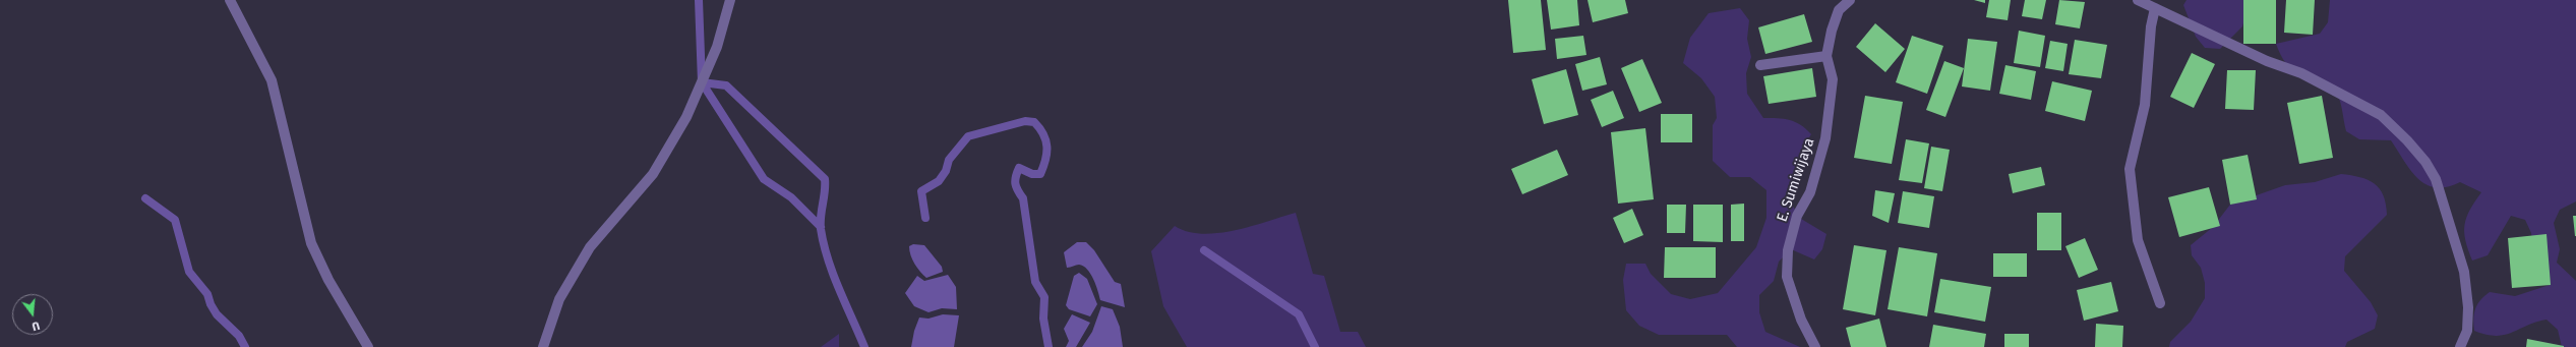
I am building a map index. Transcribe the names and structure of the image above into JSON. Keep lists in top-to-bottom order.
{
  "streets": {
    "street": ["E. Sumiwijaya"]
  },
  "north": "bottom"
}
